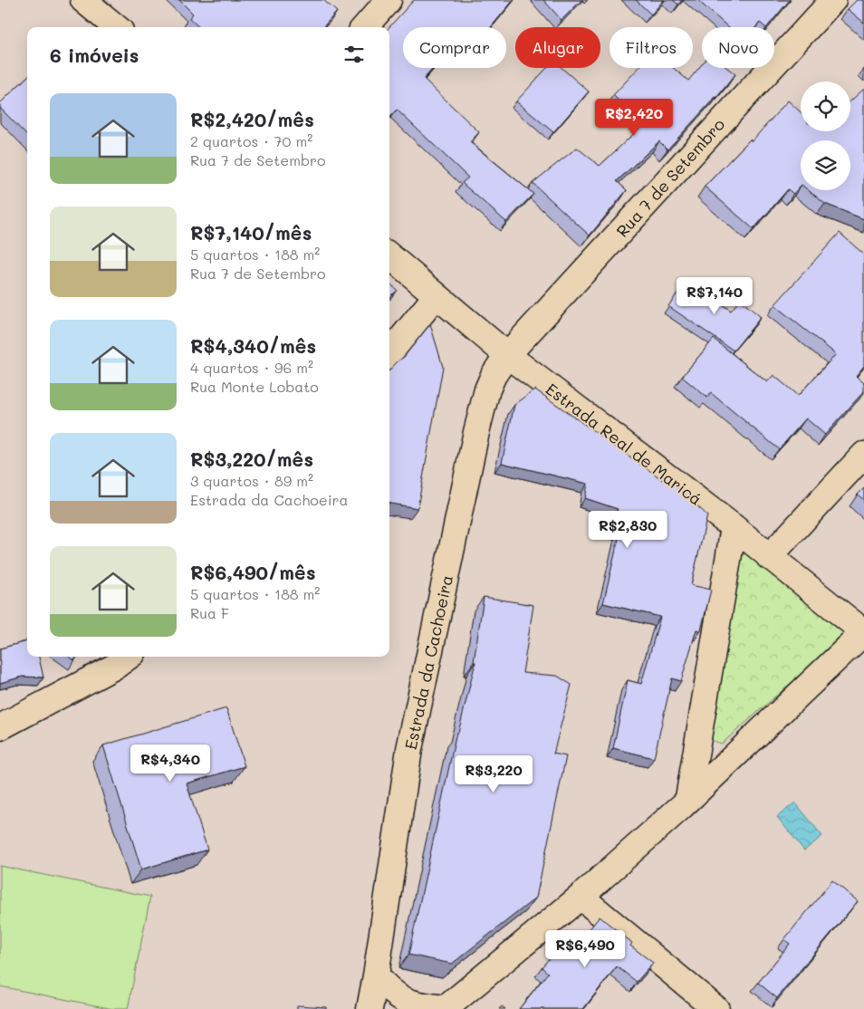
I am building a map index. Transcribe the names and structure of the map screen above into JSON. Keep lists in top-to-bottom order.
{
  "streets": {
    "street": ["Rua 7 de Setembro", "Estrada Real de Maricá", "Estrada da Cachoeira"]
  },
  "crossings": [
    ["Rua 7 de Setembro", "Estrada Real de Maricá"],
    ["Rua 7 de Setembro", "Estrada da Cachoeira"],
    ["Estrada Real de Maricá", "Estrada da Cachoeira"]
  ],
  "page": {
    "chip": [
      "Comprar",
      "Alugar",
      "Filtros",
      "Novo"
    ],
    "heading": "6 imóveis",
    "list": [
      {
        "name": "R$2,420/mês",
        "note": "2 quartos · 70 m² · Rua 7 de Setembro"
      },
      {
        "name": "R$7,140/mês",
        "note": "5 quartos · 188 m² · Rua 7 de Setembro"
      },
      {
        "name": "R$4,340/mês",
        "note": "4 quartos · 96 m² · Rua Monte Lobato"
      },
      {
        "name": "R$3,220/mês",
        "note": "3 quartos · 89 m² · Estrada da Cachoeira"
      },
      {
        "name": "R$6,490/mês",
        "note": "5 quartos · 188 m² · Rua F"
      }
    ],
    "price": [
      "R$2,420",
      "R$7,140",
      "R$2,830",
      "R$4,340",
      "R$3,220",
      "R$6,490"
    ]
  }
}
